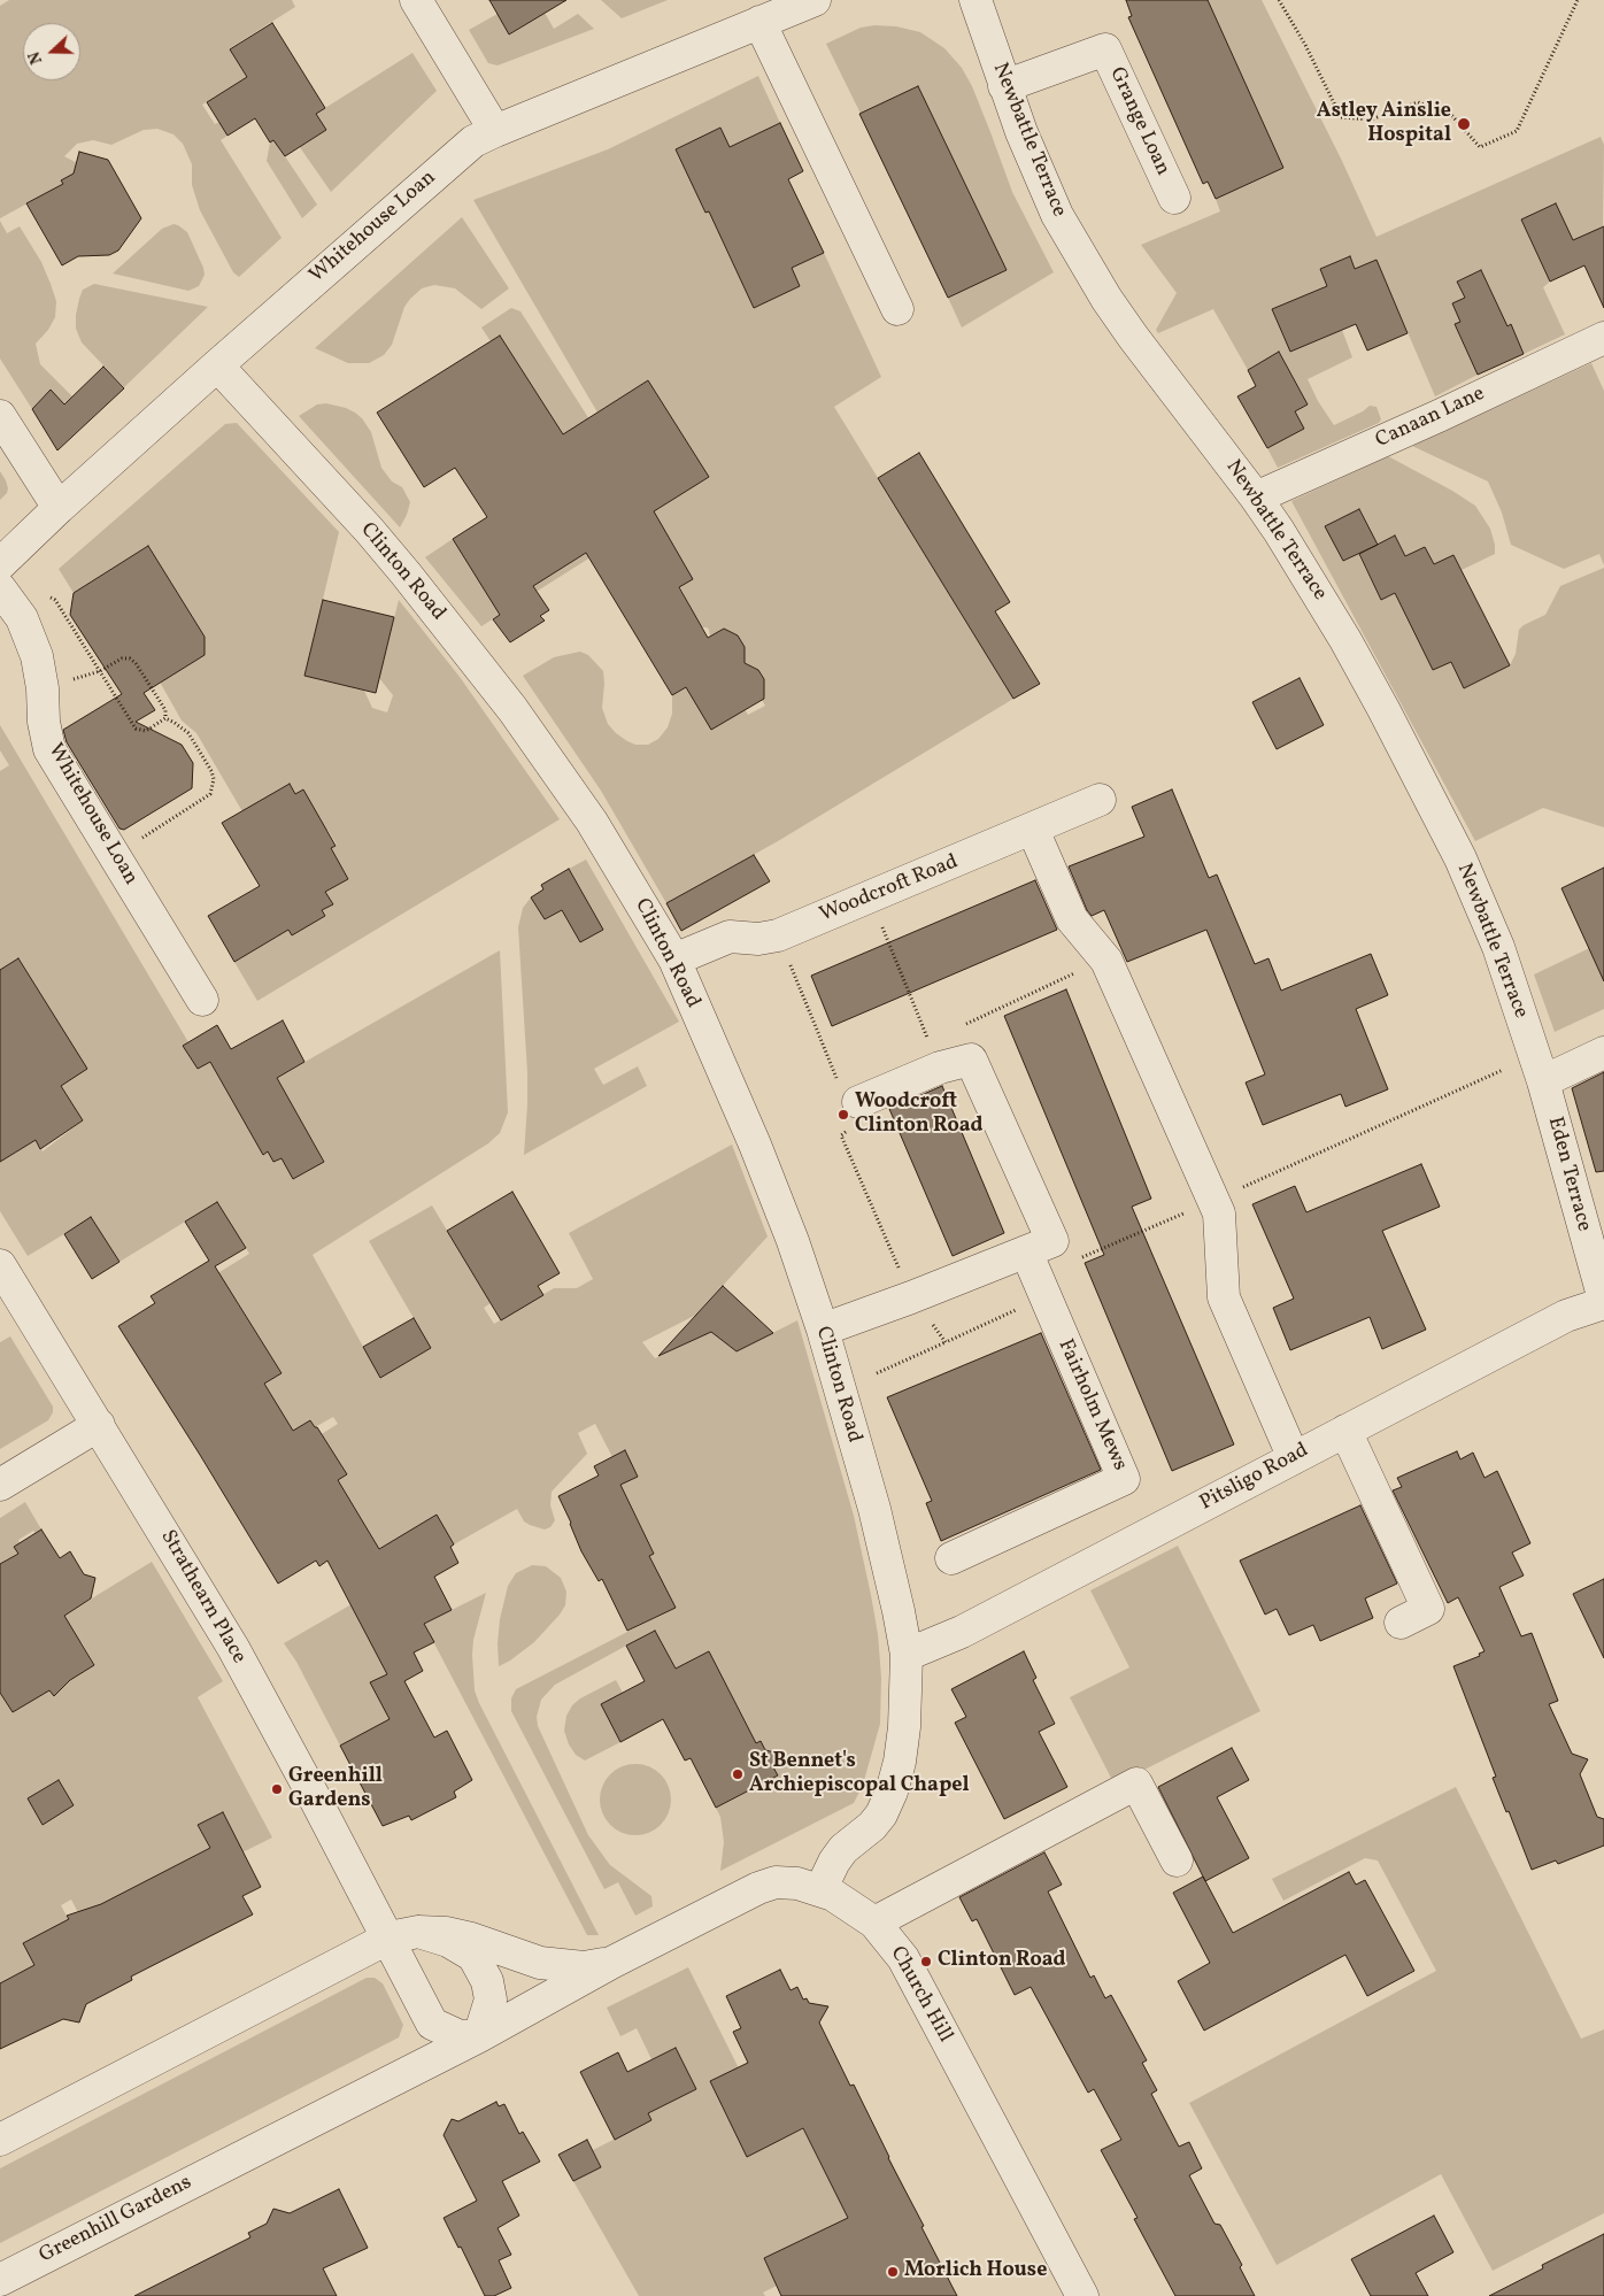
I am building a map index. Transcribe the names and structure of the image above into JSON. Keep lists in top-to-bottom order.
{
  "streets": {
    "street": [
      "Grange Loan",
      "Newbattle Terrace",
      "Whitehouse Loan",
      "Canaan Lane",
      "Clinton Road",
      "Woodcroft Road",
      "Eden Terrace",
      "Fairholm Mews",
      "Pitsligo Road",
      "Strathearn Place",
      "Church Hill",
      "Greenhill Gardens"
    ]
  },
  "crossings": [
    ["Grange Loan", "Newbattle Terrace"],
    ["Newbattle Terrace", "Canaan Lane"],
    ["Newbattle Terrace", "Eden Terrace"],
    ["Whitehouse Loan", "Clinton Road"],
    ["Clinton Road", "Woodcroft Road"],
    ["Clinton Road", "Pitsligo Road"],
    ["Eden Terrace", "Pitsligo Road"],
    ["Strathearn Place", "Greenhill Gardens"],
    ["Church Hill", "Greenhill Gardens"]
  ],
  "places": [
    "Astley Ainslie Hospital",
    "Woodcroft Clinton Road",
    "St Bennet's Archiepiscopal Chapel",
    "Greenhill Gardens",
    "Clinton Road",
    "Morlich House"
  ],
  "north": "left"
}
